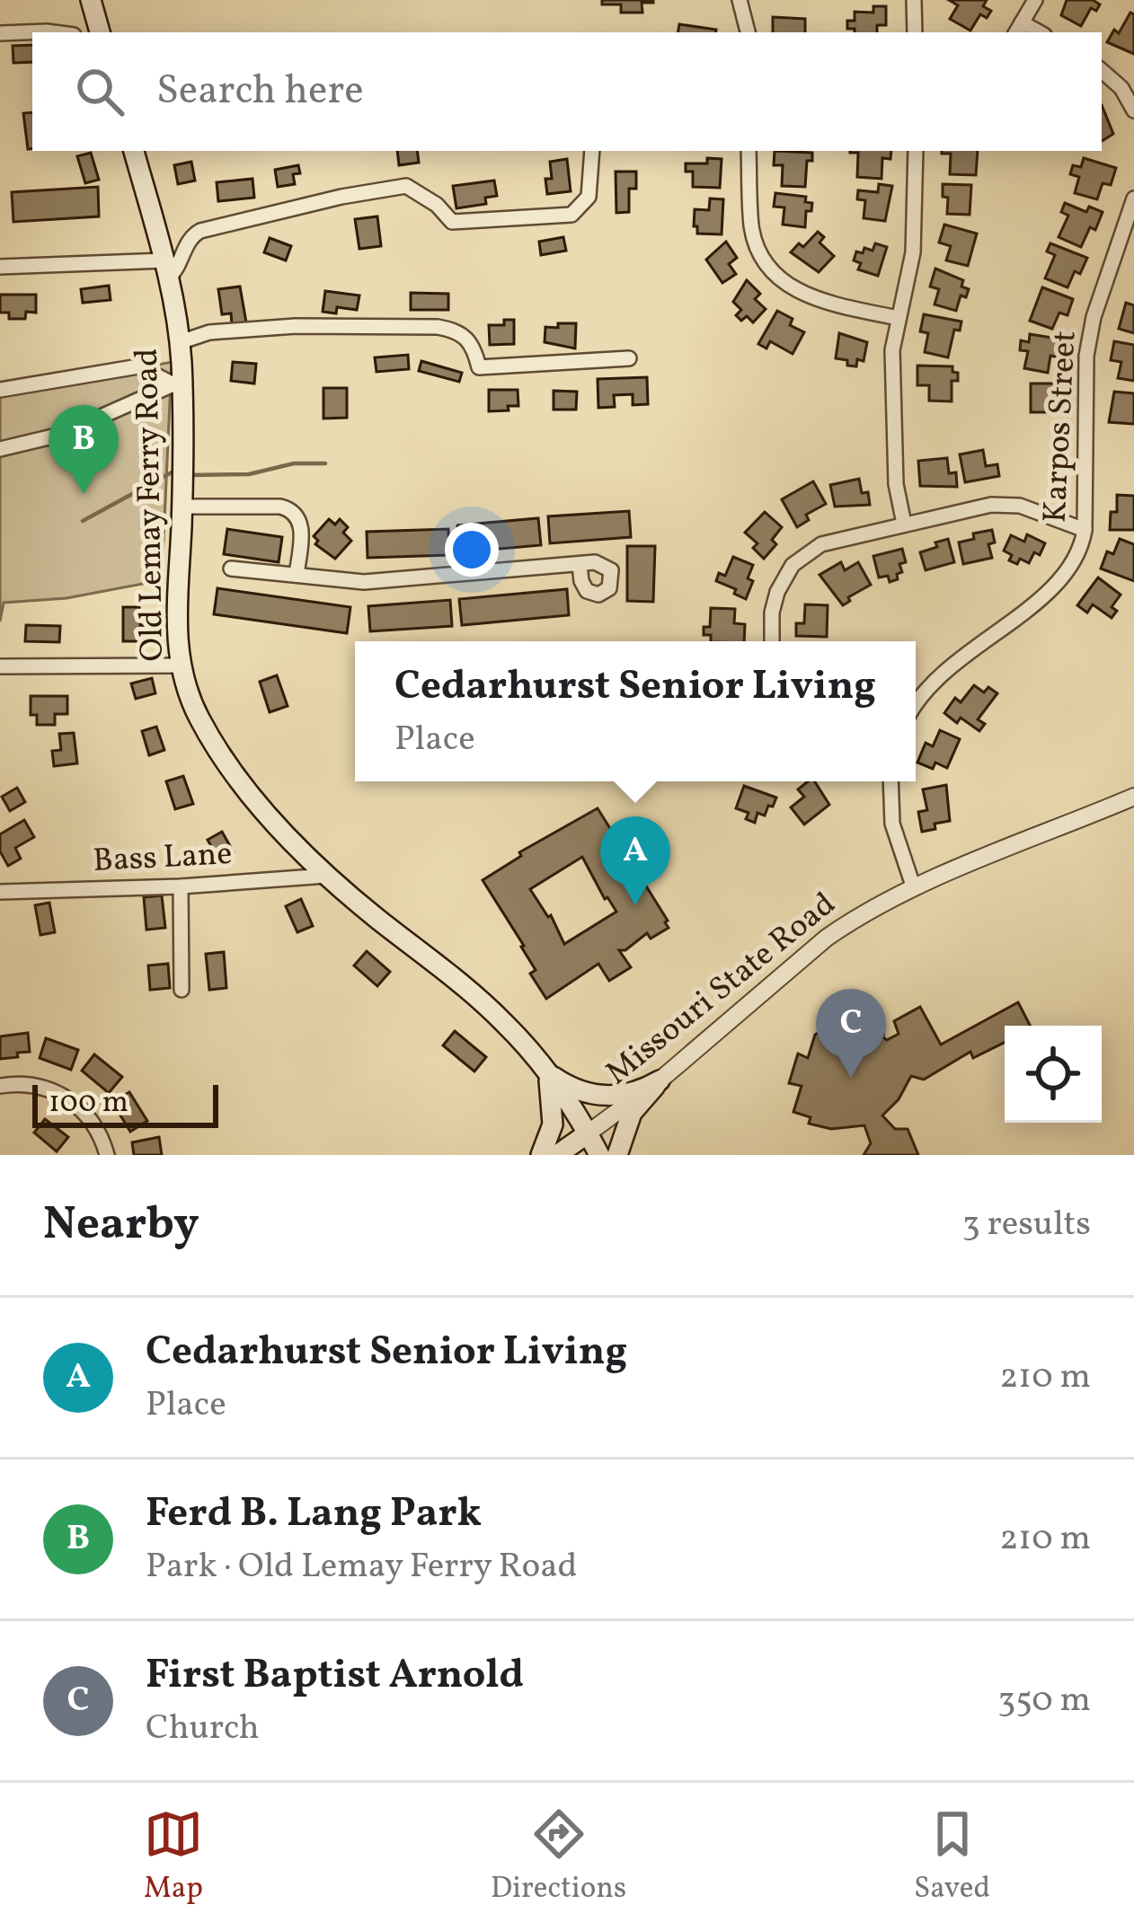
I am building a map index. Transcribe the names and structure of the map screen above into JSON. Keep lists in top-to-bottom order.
{
  "streets": {
    "main road": ["Old Lemay Ferry Road"],
    "street": ["Karpos Street", "Bass Lane", "Missouri State Road"]
  },
  "crossings": [
    ["Old Lemay Ferry Road", "Bass Lane"],
    ["Old Lemay Ferry Road", "Missouri State Road"]
  ],
  "scale_bar": "100 m",
  "page": {
    "search": "Search here",
    "pins": ["B", "A", "C"],
    "popup": ["Cedarhurst Senior Living", "Place"],
    "scale": "100 m",
    "heading": ["Nearby", "3 results"],
    "list": [
      {
        "mark": "A",
        "name": "Cedarhurst Senior Living",
        "note": "Place",
        "value": "210 m"
      },
      {
        "mark": "B",
        "name": "Ferd B. Lang Park",
        "note": "Park · Old Lemay Ferry Road",
        "value": "210 m"
      },
      {
        "mark": "C",
        "name": "First Baptist Arnold",
        "note": "Church",
        "value": "350 m"
      }
    ],
    "nav": ["Map", "Directions", "Saved"]
  }
}
